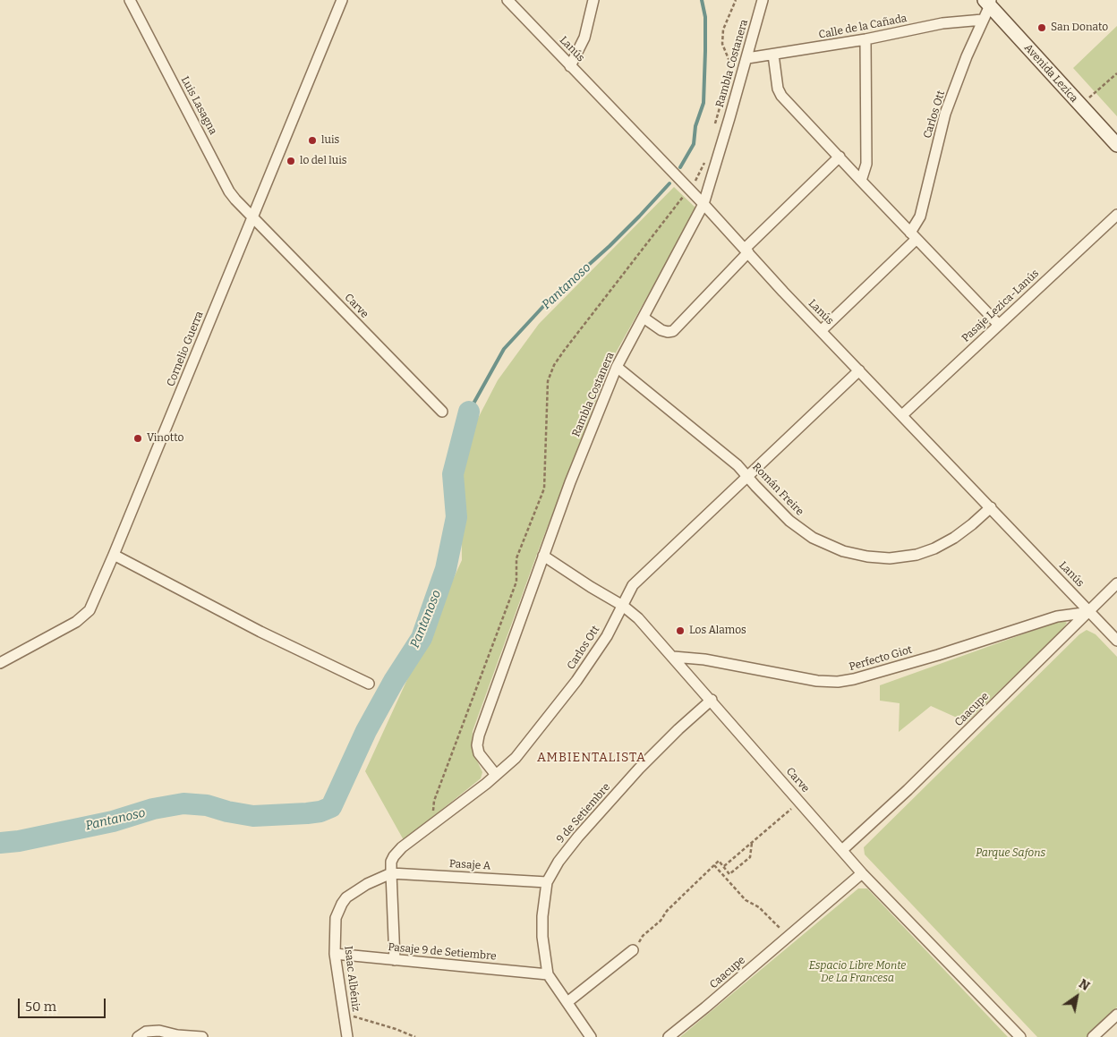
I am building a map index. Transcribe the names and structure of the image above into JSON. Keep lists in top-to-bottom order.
{
  "streets": {
    "street": [
      "Calle de la Cañada",
      "Lanús",
      "Rambla Costanera",
      "Avenida Lezica",
      "Luis Lasagna",
      "Carlos Ott",
      "Carve",
      "Pasaje Lezica-Lanús",
      "Cornelio Guerra",
      "Román Freire",
      "Perfecto Giot",
      "Caacupe",
      "9 de Setiembre",
      "Pasaje A",
      "Pasaje 9 de Setiembre",
      "Isaac Albéniz"
    ]
  },
  "crossings": [
    ["Calle de la Cañada", "Rambla Costanera"],
    ["Calle de la Cañada", "Carlos Ott"],
    ["Lanús", "Rambla Costanera"],
    ["Lanús", "Carlos Ott"],
    ["Lanús", "Pasaje Lezica-Lanús"],
    ["Lanús", "Román Freire"],
    ["Lanús", "Perfecto Giot"],
    ["Lanús", "Caacupe"],
    ["Rambla Costanera", "Carlos Ott"],
    ["Rambla Costanera", "Carve"],
    ["Rambla Costanera", "Román Freire"],
    ["Avenida Lezica", "Carlos Ott"],
    ["Luis Lasagna", "Carve"],
    ["Luis Lasagna", "Cornelio Guerra"],
    ["Carlos Ott", "Carve"],
    ["Carlos Ott", "Román Freire"],
    ["Carlos Ott", "Pasaje A"],
    ["Carlos Ott", "Pasaje 9 de Setiembre"],
    ["Carlos Ott", "Isaac Albéniz"],
    ["Carve", "Cornelio Guerra"],
    ["Carve", "Perfecto Giot"],
    ["Carve", "Caacupe"],
    ["Carve", "9 de Setiembre"],
    ["Perfecto Giot", "Caacupe"],
    ["9 de Setiembre", "Pasaje A"],
    ["9 de Setiembre", "Pasaje 9 de Setiembre"],
    ["Pasaje A", "Isaac Albéniz"],
    ["Pasaje 9 de Setiembre", "Isaac Albéniz"]
  ],
  "districts": ["AMBIENTALISTA"],
  "water": ["Pantanoso"],
  "parks": ["Parque Safons", "Espacio Libre Monte De La Francesa"],
  "places": [
    "San Donato",
    "luis",
    "lo del luis",
    "Vinotto",
    "Los Alamos"
  ],
  "scale_bar": "50 m",
  "north": "top right"
}
